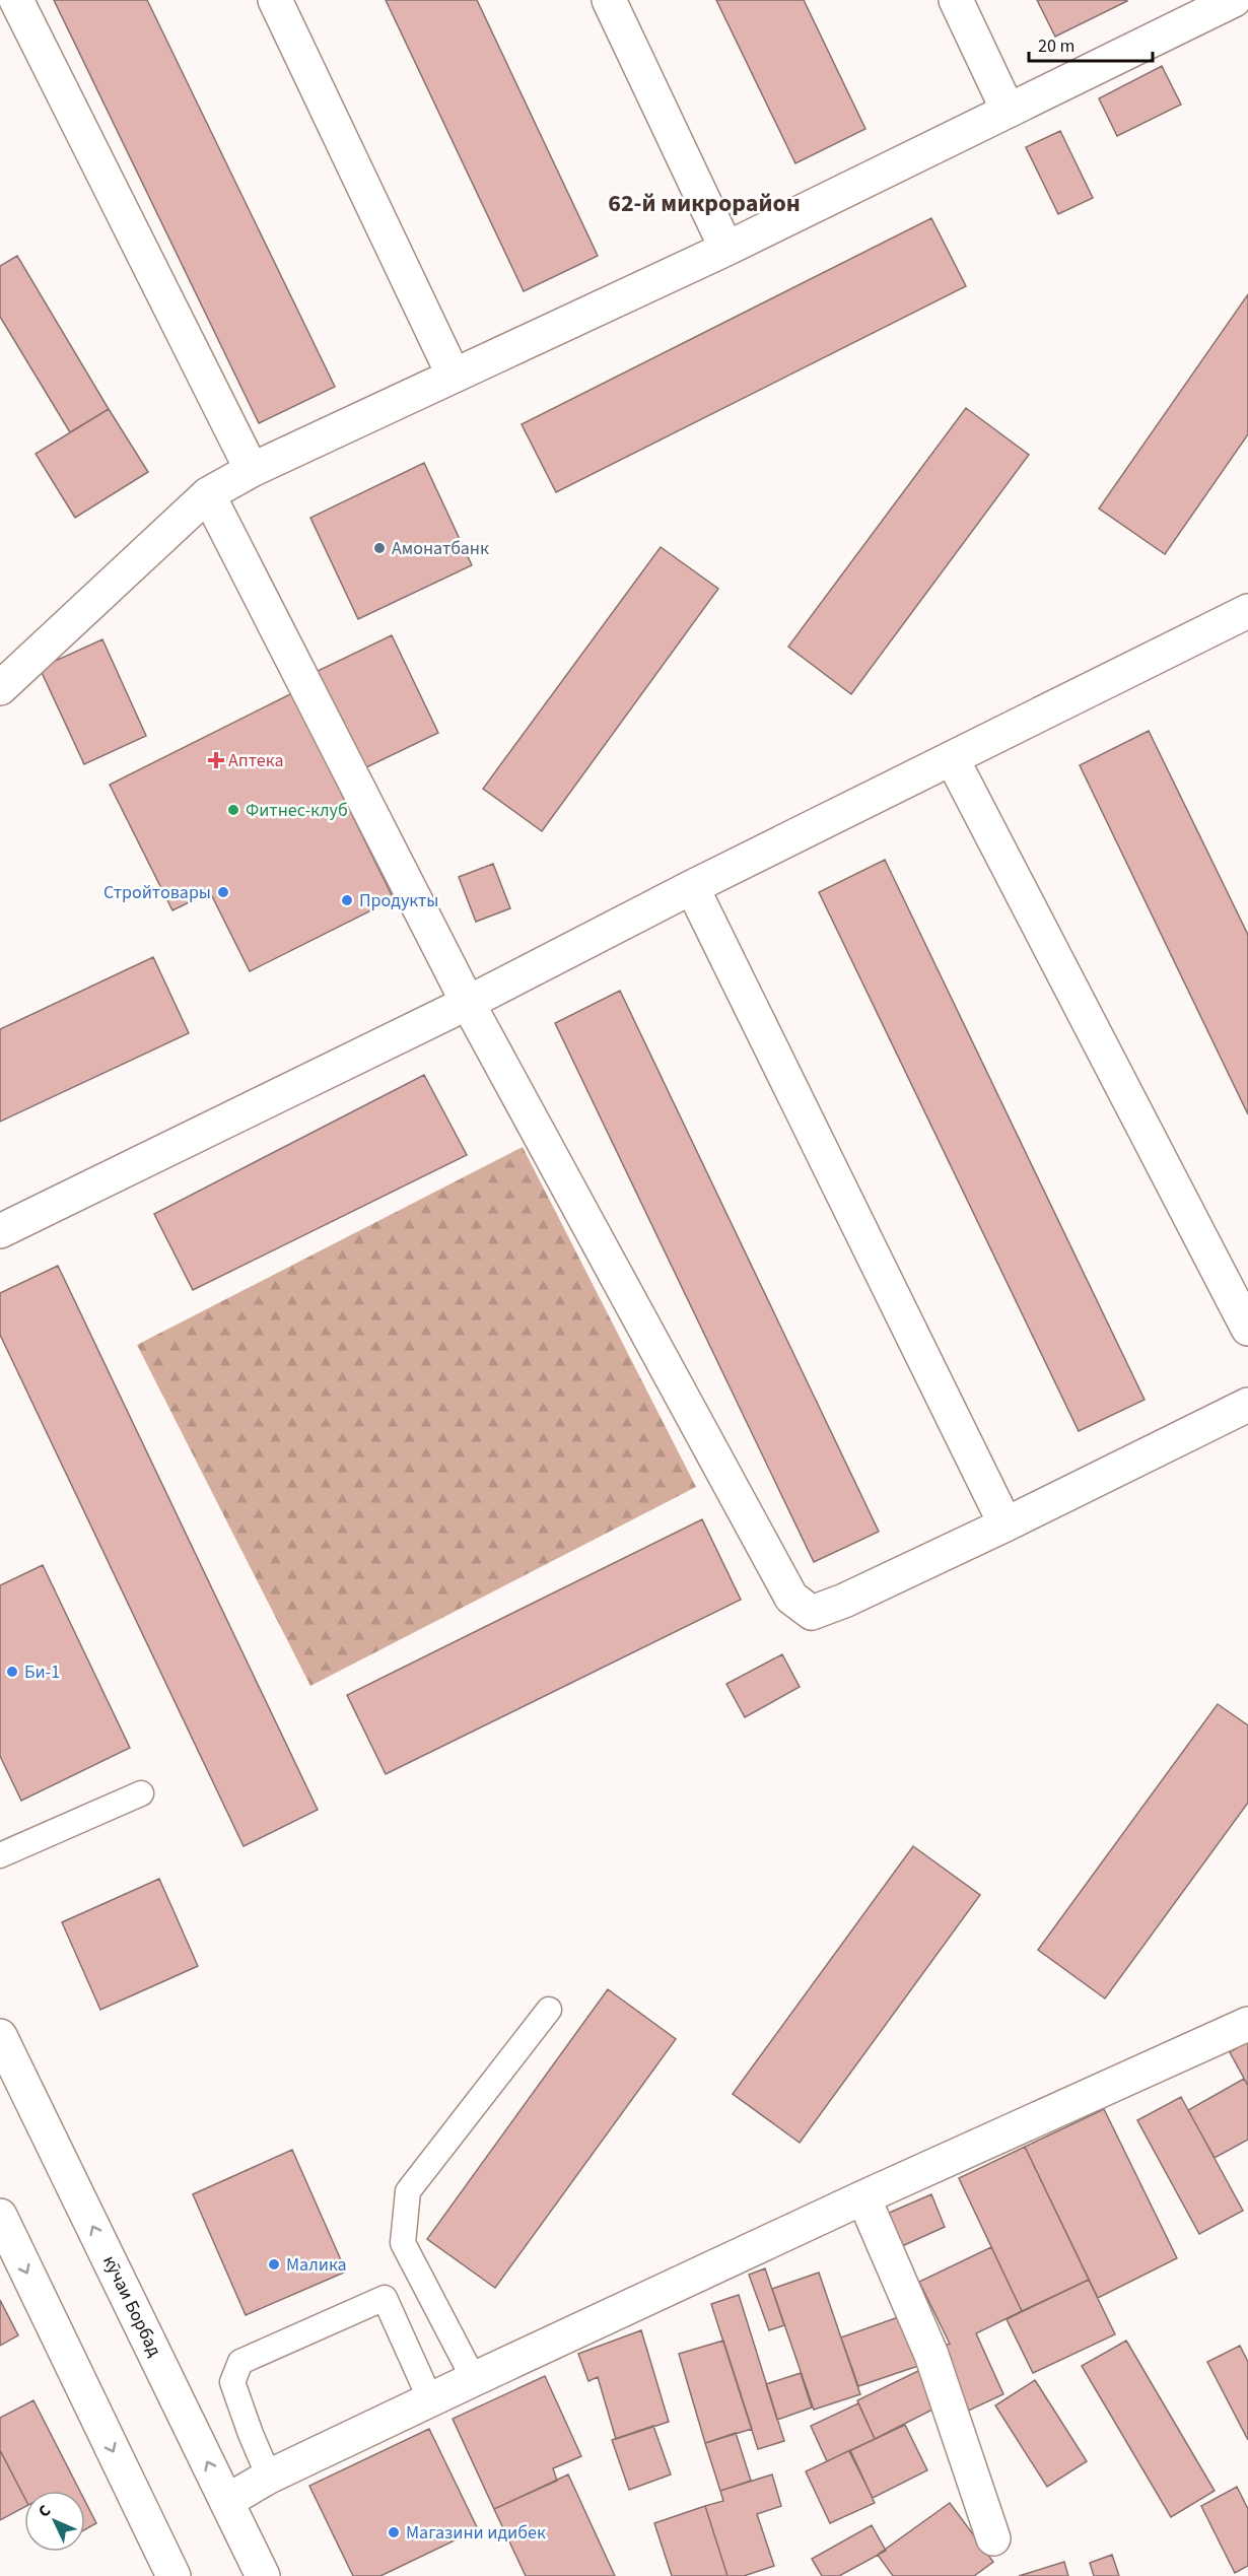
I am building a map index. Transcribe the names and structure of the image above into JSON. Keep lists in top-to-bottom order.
{
  "streets": {
    "street": ["кӯчаи Борбад"]
  },
  "districts": ["62-й микрорайон"],
  "places": {
    "other": [
      "Амонатбанк",
      "Фитнес-клуб",
      "Стройтовары",
      "Продукты",
      "Би-1",
      "Малика",
      "Магазини идибек"
    ],
    "health": ["Аптека"]
  },
  "scale_bar": "20 m",
  "north": "top left"
}
